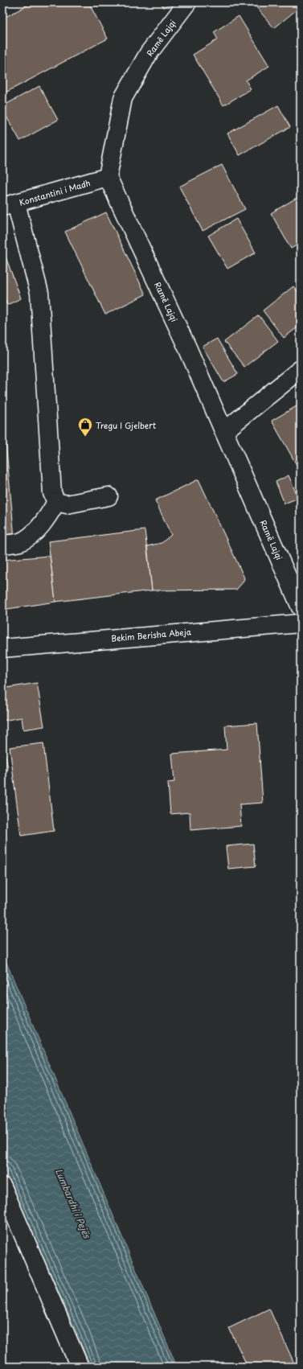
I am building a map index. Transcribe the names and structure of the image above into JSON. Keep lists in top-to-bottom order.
{
  "streets": {
    "street": ["Ramē Lajqi", "Konstantini i Madh", "Bekim Berisha Abeja"]
  },
  "crossings": [
    ["Ramē Lajqi", "Konstantini i Madh"]
  ],
  "water": ["Lumbardhi i Pejës"],
  "places": {
    "shop": ["Tregu I Gjelbert"]
  }
}
